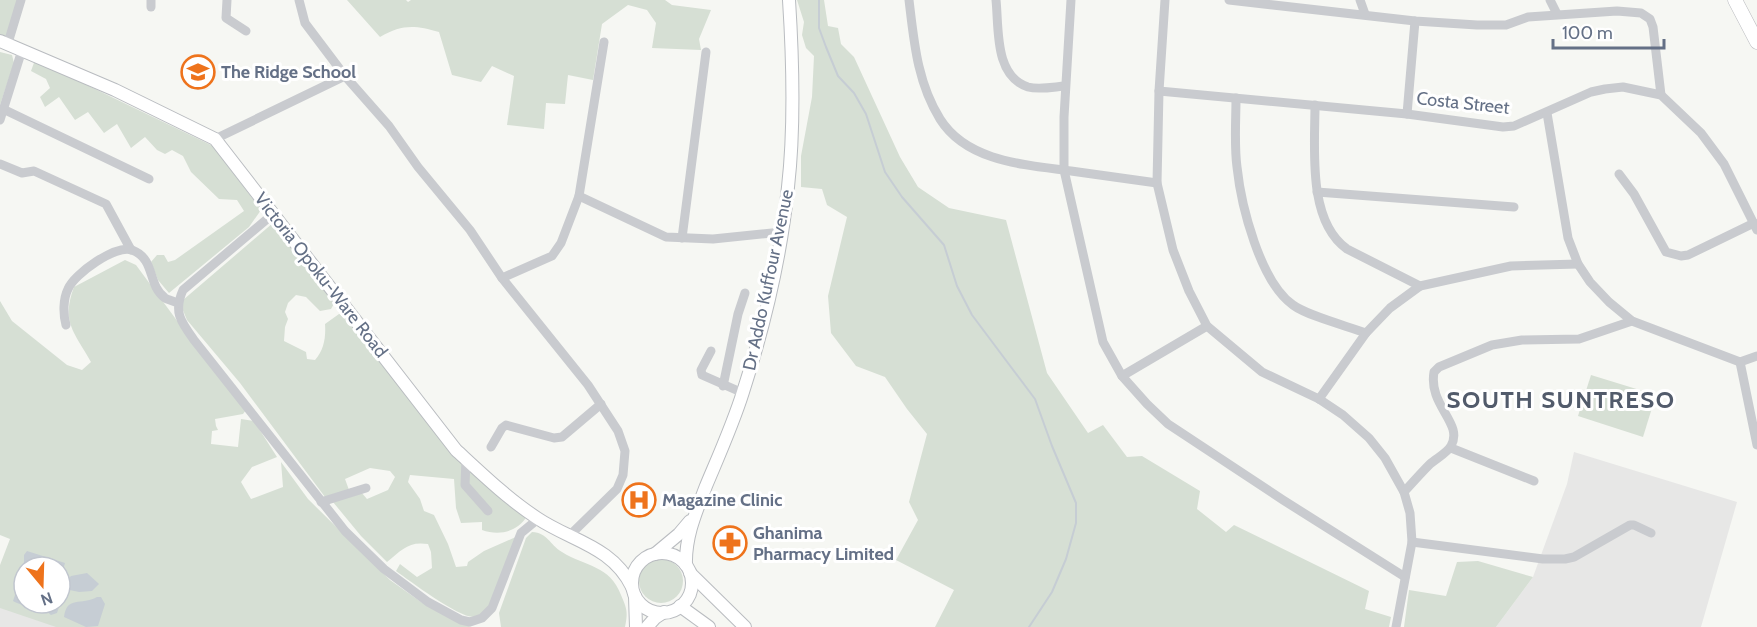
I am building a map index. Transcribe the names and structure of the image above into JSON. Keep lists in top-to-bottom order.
{
  "streets": {
    "main road": ["Victoria Opoku-Ware Road", "Dr Addo Kuffour Avenue"],
    "street": ["Costa Street"]
  },
  "districts": ["SOUTH SUNTRESO"],
  "places": {
    "school or university": ["The Ridge School"],
    "hospital": ["Magazine Clinic"],
    "pharmacy": ["Ghanima Pharmacy Limited"]
  },
  "scale_bar": "100 m",
  "north": "bottom"
}
